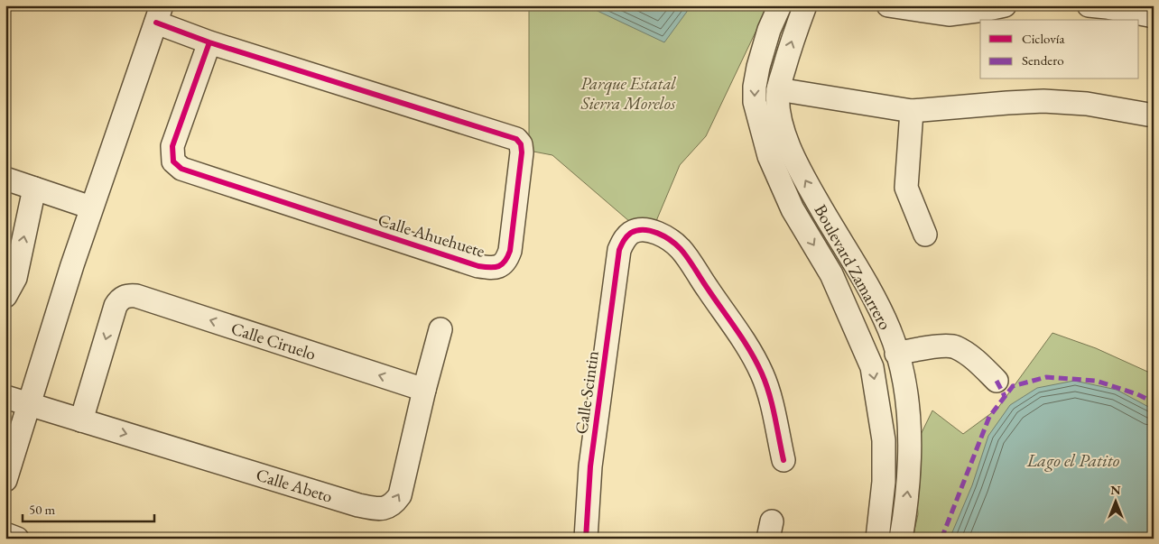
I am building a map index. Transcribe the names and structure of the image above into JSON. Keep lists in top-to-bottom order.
{
  "streets": {
    "street": [
      "Calle Ahuehuete",
      "Boulevard Zamarrero",
      "Calle Ciruelo",
      "Calle Scintin",
      "Calle Abeto"
    ]
  },
  "crossings": [
    ["Calle Ciruelo", "Calle Abeto"]
  ],
  "water": ["Lago el Patito"],
  "parks": ["Parque Estatal Sierra Morelos"],
  "legend": ["Ciclovía", "Sendero"],
  "scale_bar": "50 m",
  "north": "top"
}
